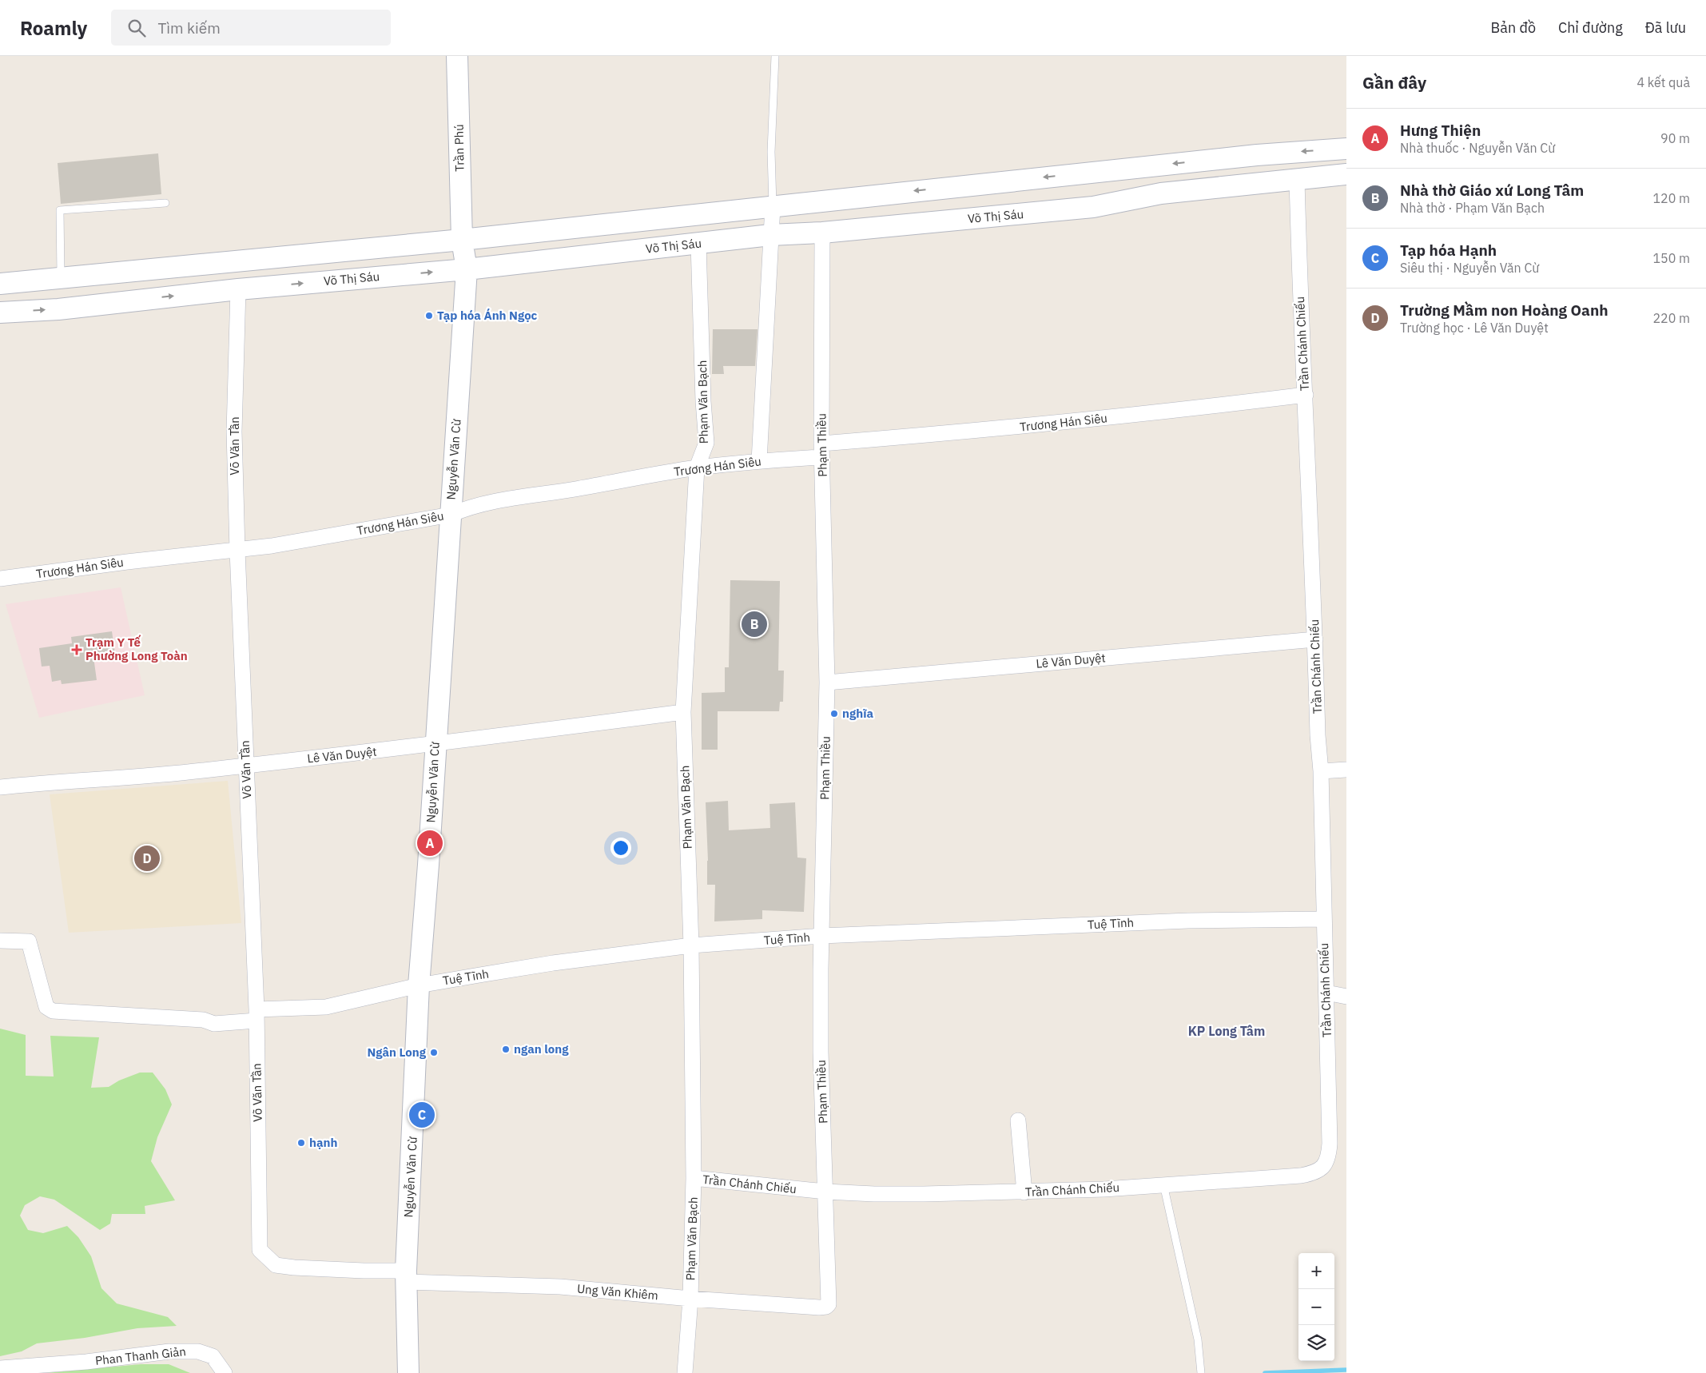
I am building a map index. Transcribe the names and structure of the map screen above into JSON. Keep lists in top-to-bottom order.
{
  "streets": {
    "main road": ["Trần Phú", "Võ Thị Sáu", "Nguyễn Văn Cừ"],
    "street": [
      "Trần Chánh Chiếu",
      "Phạm Văn Bạch",
      "Trương Hán Siêu",
      "Phạm Thiều",
      "Võ Văn Tần",
      "Lê Văn Duyệt",
      "Tuệ Tĩnh",
      "Ung Văn Khiêm",
      "Phan Thanh Giản"
    ]
  },
  "crossings": [
    ["Trần Phú", "Nguyễn Văn Cừ"],
    ["Võ Thị Sáu", "Trần Chánh Chiếu"],
    ["Võ Thị Sáu", "Phạm Văn Bạch"],
    ["Võ Thị Sáu", "Phạm Thiều"],
    ["Võ Thị Sáu", "Võ Văn Tần"],
    ["Võ Thị Sáu", "Nguyễn Văn Cừ"],
    ["Trần Chánh Chiếu", "Phạm Văn Bạch"],
    ["Trần Chánh Chiếu", "Trương Hán Siêu"],
    ["Trần Chánh Chiếu", "Phạm Thiều"],
    ["Trần Chánh Chiếu", "Lê Văn Duyệt"],
    ["Trần Chánh Chiếu", "Tuệ Tĩnh"],
    ["Phạm Văn Bạch", "Trương Hán Siêu"],
    ["Phạm Văn Bạch", "Lê Văn Duyệt"],
    ["Phạm Văn Bạch", "Tuệ Tĩnh"],
    ["Phạm Văn Bạch", "Ung Văn Khiêm"],
    ["Trương Hán Siêu", "Phạm Thiều"],
    ["Trương Hán Siêu", "Võ Văn Tần"],
    ["Trương Hán Siêu", "Nguyễn Văn Cừ"],
    ["Phạm Thiều", "Lê Văn Duyệt"],
    ["Phạm Thiều", "Tuệ Tĩnh"],
    ["Phạm Thiều", "Ung Văn Khiêm"],
    ["Võ Văn Tần", "Lê Văn Duyệt"],
    ["Võ Văn Tần", "Tuệ Tĩnh"],
    ["Võ Văn Tần", "Ung Văn Khiêm"],
    ["Nguyễn Văn Cừ", "Lê Văn Duyệt"],
    ["Nguyễn Văn Cừ", "Tuệ Tĩnh"],
    ["Nguyễn Văn Cừ", "Ung Văn Khiêm"]
  ],
  "districts": ["KP Long Tâm"],
  "places": {
    "other": [
      "Tạp hóa Ánh Ngọc",
      "nghĩa",
      "ngan long",
      "Ngân Long",
      "hạnh"
    ],
    "health": ["Trạm Y Tế Phường Long Toàn"]
  },
  "page": {
    "header": "Roamly",
    "search": "Tìm kiếm",
    "nav": ["Bản đồ", "Chỉ đường", "Đã lưu"],
    "heading": ["Gần đây", "4 kết quả"],
    "list": [
      {
        "mark": "A",
        "name": "Hưng Thiện",
        "note": "Nhà thuốc · Nguyễn Văn Cừ",
        "value": "90 m"
      },
      {
        "mark": "B",
        "name": "Nhà thờ Giáo xứ Long Tâm",
        "note": "Nhà thờ · Phạm Văn Bạch",
        "value": "120 m"
      },
      {
        "mark": "C",
        "name": "Tạp hóa Hạnh",
        "note": "Siêu thị · Nguyễn Văn Cừ",
        "value": "150 m"
      },
      {
        "mark": "D",
        "name": "Trường Mầm non Hoàng Oanh",
        "note": "Trường học · Lê Văn Duyệt",
        "value": "220 m"
      }
    ],
    "pins": [
      "B",
      "A",
      "D",
      "C"
    ],
    "map_buttons": ["+", "−"]
  }
}
